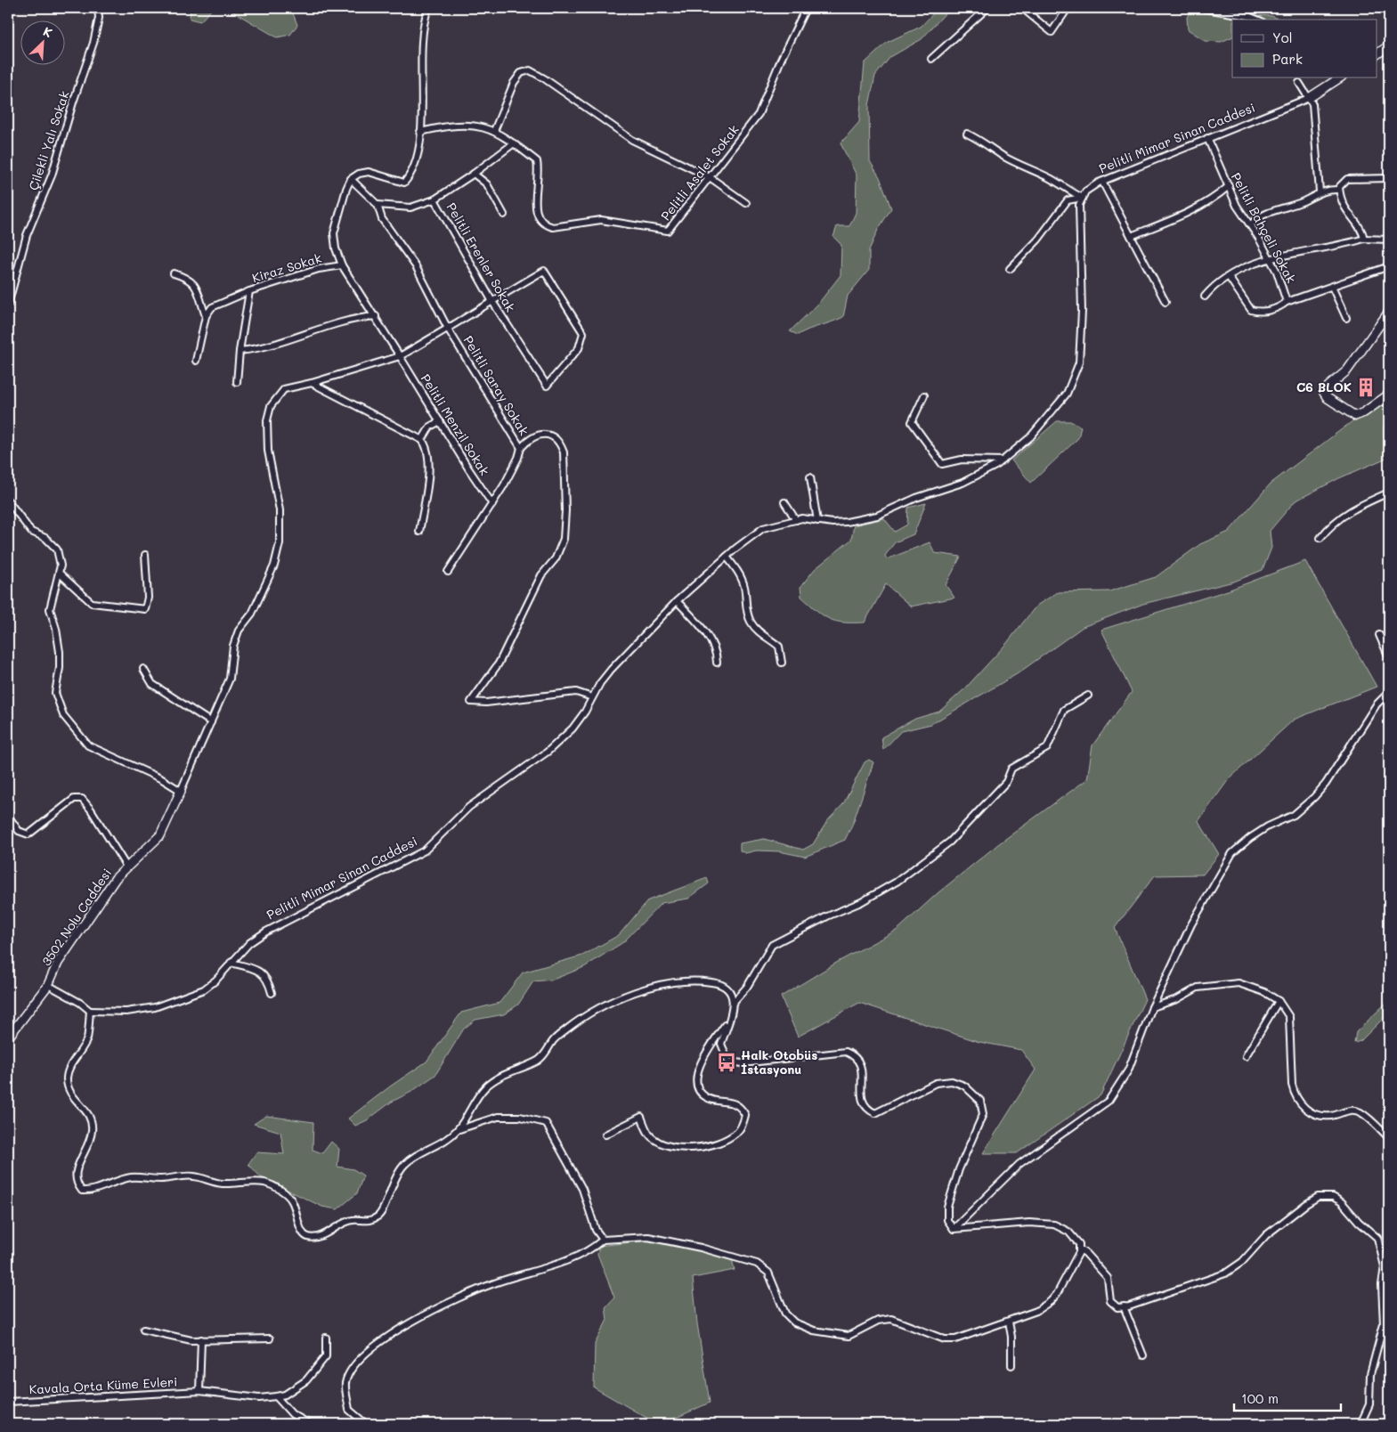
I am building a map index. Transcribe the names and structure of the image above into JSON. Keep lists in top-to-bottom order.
{
  "streets": {
    "street": [
      "Pelitli Mimar Sinan Caddesi",
      "Çilekli Yalı Sokak",
      "Pelitli Asalet Sokak",
      "Pelitli Bahçeli Sokak",
      "Pelitli Erenler Sokak",
      "Kiraz Sokak",
      "Pelitli Saray Sokak",
      "Pelitli Menzil Sokak",
      "3502 Nolu Caddesi",
      "Kavala Orta Küme Evleri"
    ]
  },
  "crossings": [
    ["Pelitli Mimar Sinan Caddesi", "Pelitli Bahçeli Sokak"],
    ["Pelitli Mimar Sinan Caddesi", "Pelitli Saray Sokak"],
    ["Pelitli Asalet Sokak", "Pelitli Erenler Sokak"],
    ["Kiraz Sokak", "Pelitli Menzil Sokak"],
    ["Pelitli Saray Sokak", "Pelitli Menzil Sokak"]
  ],
  "places": {
    "building": ["C6 BLOK"],
    "bus stop": ["Halk Otobüs İstasyonu"]
  },
  "legend": ["Yol", "Park"],
  "scale_bar": "100 m",
  "north": "top right"
}
